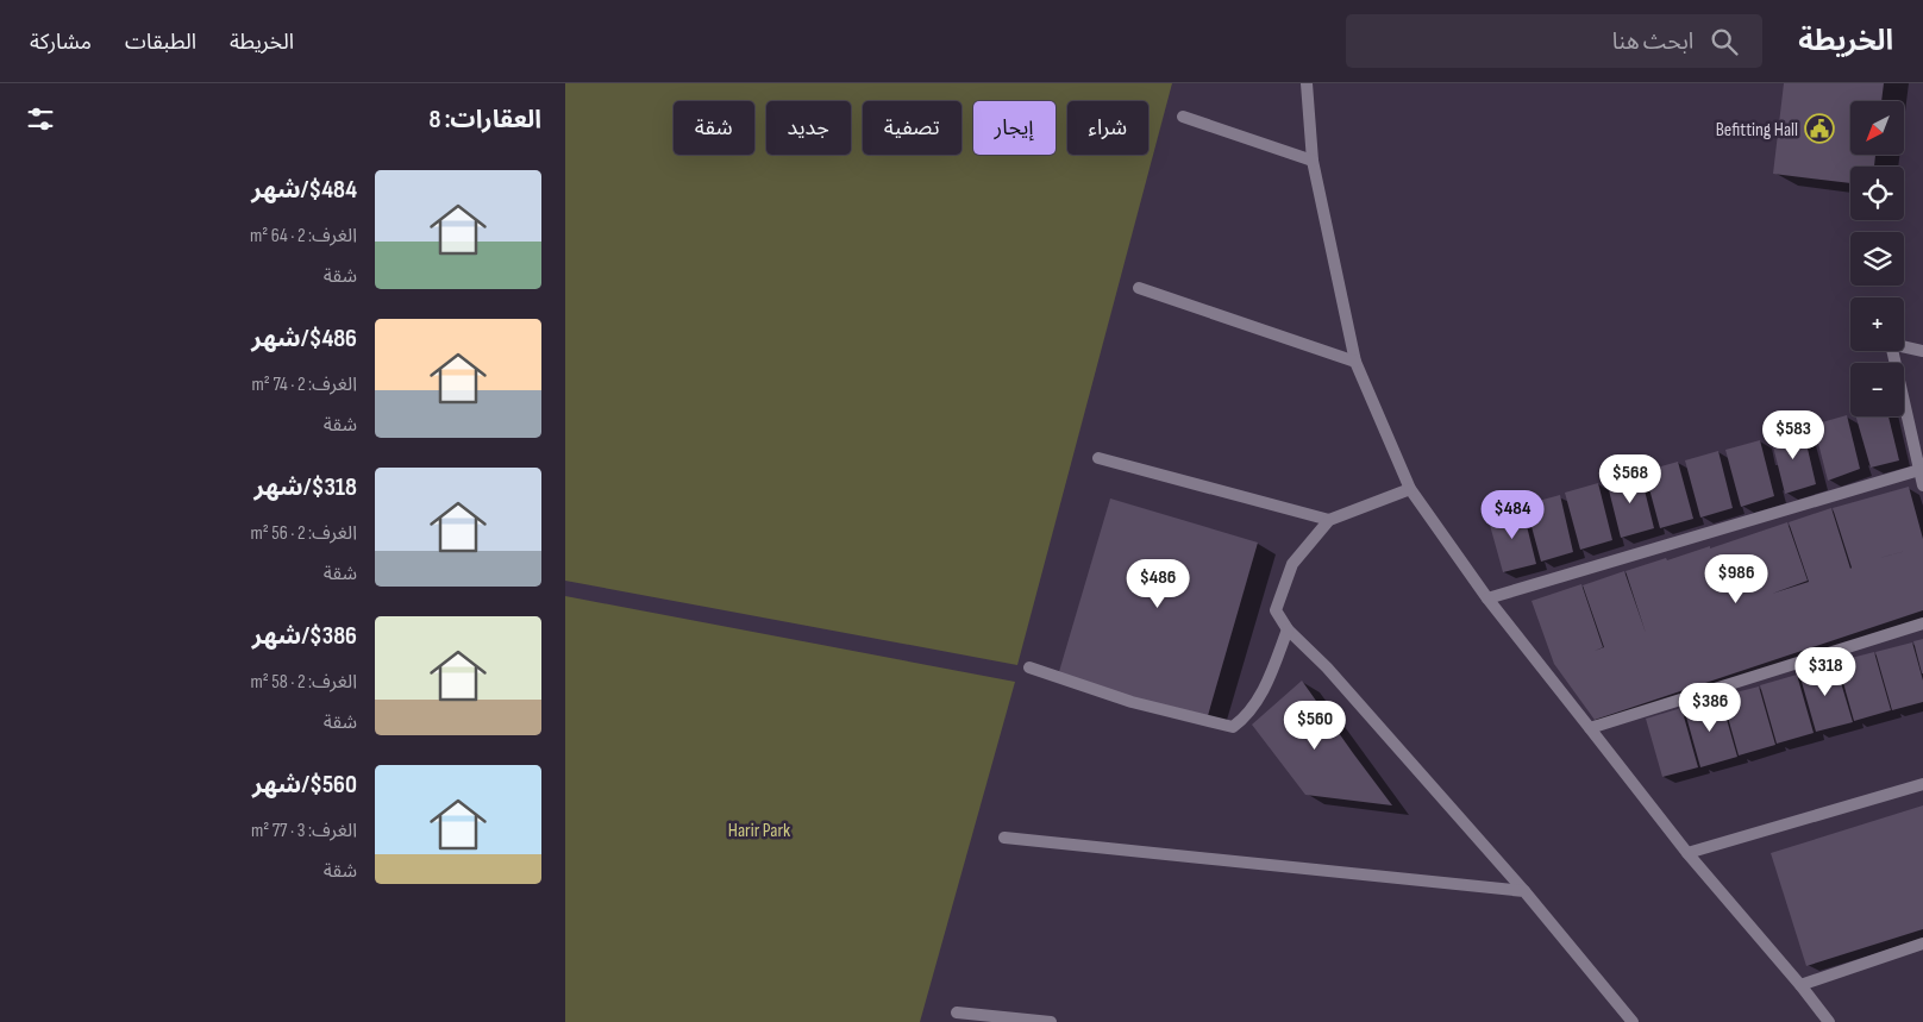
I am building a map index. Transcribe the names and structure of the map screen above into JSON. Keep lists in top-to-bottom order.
{
  "parks": ["Harir Park"],
  "places": {
    "public building": ["Befitting Hall"]
  },
  "north": "bottom left",
  "page": {
    "header": "الخريطة",
    "search": "ابحث هنا",
    "nav": ["الخريطة", "الطبقات", "مشاركة"],
    "heading": "العقارات: 8",
    "map_buttons": ["+", "−"],
    "chip": [
      "شراء",
      "إيجار",
      "تصفية",
      "جديد",
      "شقة"
    ],
    "list": [
      {
        "name": "$484/شهر",
        "note": "الغرف: 2 · 64 m² · شقة"
      },
      {
        "name": "$486/شهر",
        "note": "الغرف: 2 · 74 m² · شقة"
      },
      {
        "name": "$318/شهر",
        "note": "الغرف: 2 · 56 m² · شقة"
      },
      {
        "name": "$386/شهر",
        "note": "الغرف: 2 · 58 m² · شقة"
      },
      {
        "name": "$560/شهر",
        "note": "الغرف: 3 · 77 m² · شقة"
      }
    ],
    "price": [
      "$583",
      "$568",
      "$484",
      "$986",
      "$486",
      "$318",
      "$386",
      "$560"
    ]
  }
}
